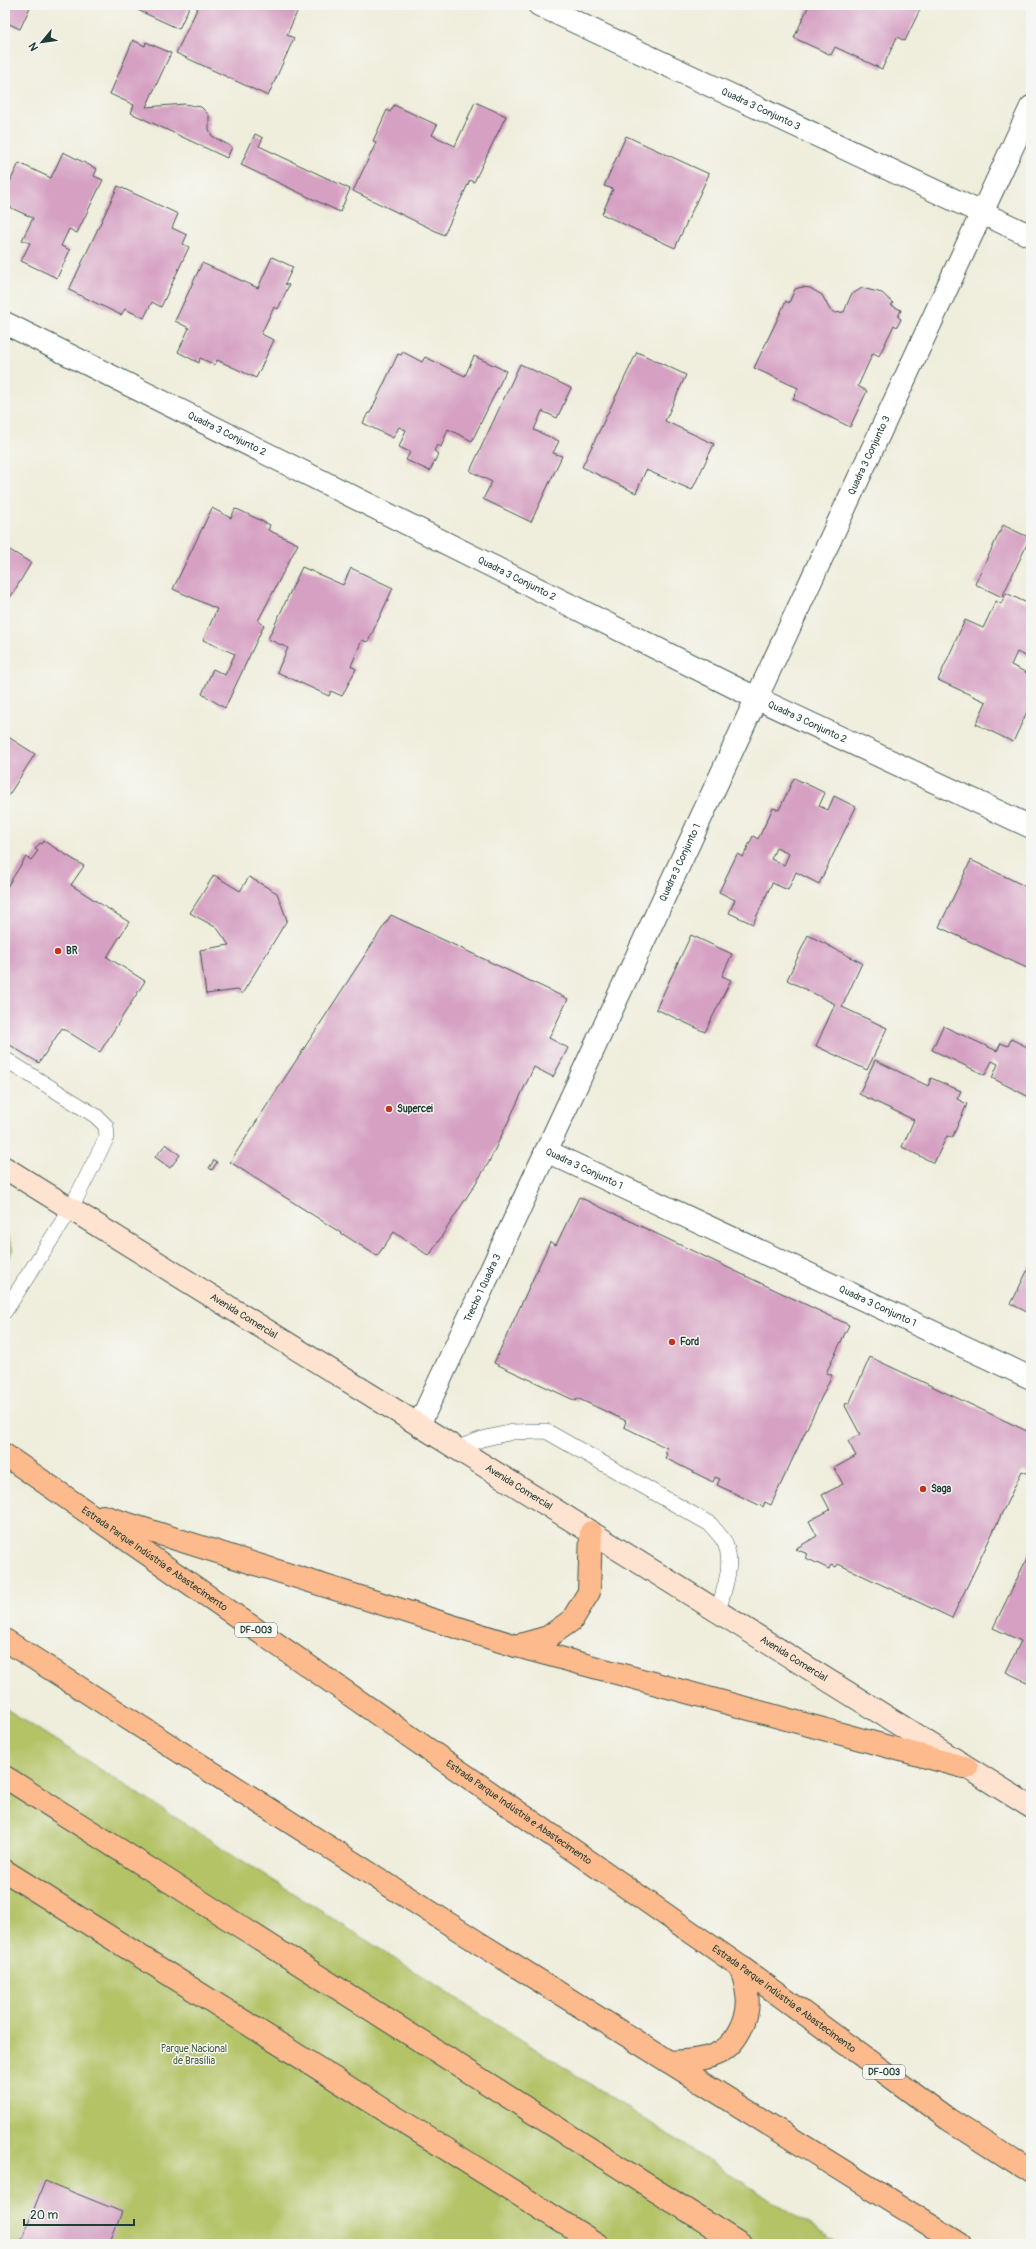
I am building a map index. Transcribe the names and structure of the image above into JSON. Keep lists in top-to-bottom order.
{
  "streets": {
    "main road": ["Estrada Parque Indústria e Abastecimento", "DF-003"],
    "street": [
      "Quadra 3 Conjunto 3",
      "Quadra 3 Conjunto 2",
      "Quadra 3 Conjunto 1",
      "Trecho 1 Quadra 3",
      "Avenida Comercial"
    ]
  },
  "crossings": [
    ["Quadra 3 Conjunto 3", "Quadra 3 Conjunto 2"],
    ["Quadra 3 Conjunto 3", "Quadra 3 Conjunto 1"],
    ["Quadra 3 Conjunto 2", "Quadra 3 Conjunto 1"],
    ["Quadra 3 Conjunto 1", "Trecho 1 Quadra 3"],
    ["Trecho 1 Quadra 3", "Avenida Comercial"]
  ],
  "parks": ["Parque Nacional de Brasília"],
  "places": [
    "BR",
    "Supercei",
    "Ford",
    "Saga"
  ],
  "scale_bar": "20 m",
  "north": "bottom left"
}
